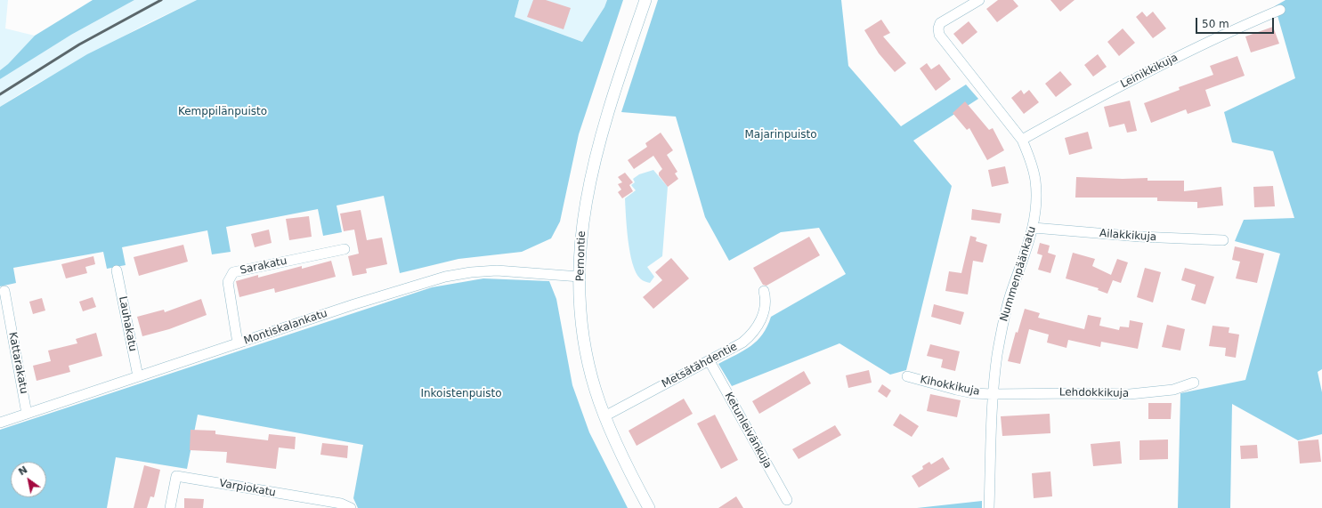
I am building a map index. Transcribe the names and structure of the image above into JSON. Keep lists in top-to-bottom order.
{
  "streets": {
    "street": [
      "Leinikkikuja",
      "Ailakkikuja",
      "Pernontie",
      "Sarakatu",
      "Nummenpäänkatu",
      "Lauhakatu",
      "Montiskalankatu",
      "Kattarakatu",
      "Metsätähdentie",
      "Kihokkikuja",
      "Lehdokkikuja",
      "Ketunleivänkuja",
      "Varpiokatu"
    ]
  },
  "crossings": [
    ["Leinikkikuja", "Nummenpäänkatu"],
    ["Ailakkikuja", "Nummenpäänkatu"],
    ["Pernontie", "Montiskalankatu"],
    ["Pernontie", "Metsätähdentie"],
    ["Sarakatu", "Montiskalankatu"],
    ["Nummenpäänkatu", "Kihokkikuja"],
    ["Nummenpäänkatu", "Lehdokkikuja"],
    ["Lauhakatu", "Montiskalankatu"],
    ["Montiskalankatu", "Kattarakatu"],
    ["Metsätähdentie", "Ketunleivänkuja"],
    ["Kihokkikuja", "Lehdokkikuja"]
  ],
  "parks": ["Kemppilänpuisto", "Majarinpuisto", "Inkoistenpuisto"],
  "scale_bar": "50 m",
  "north": "top left"
}
